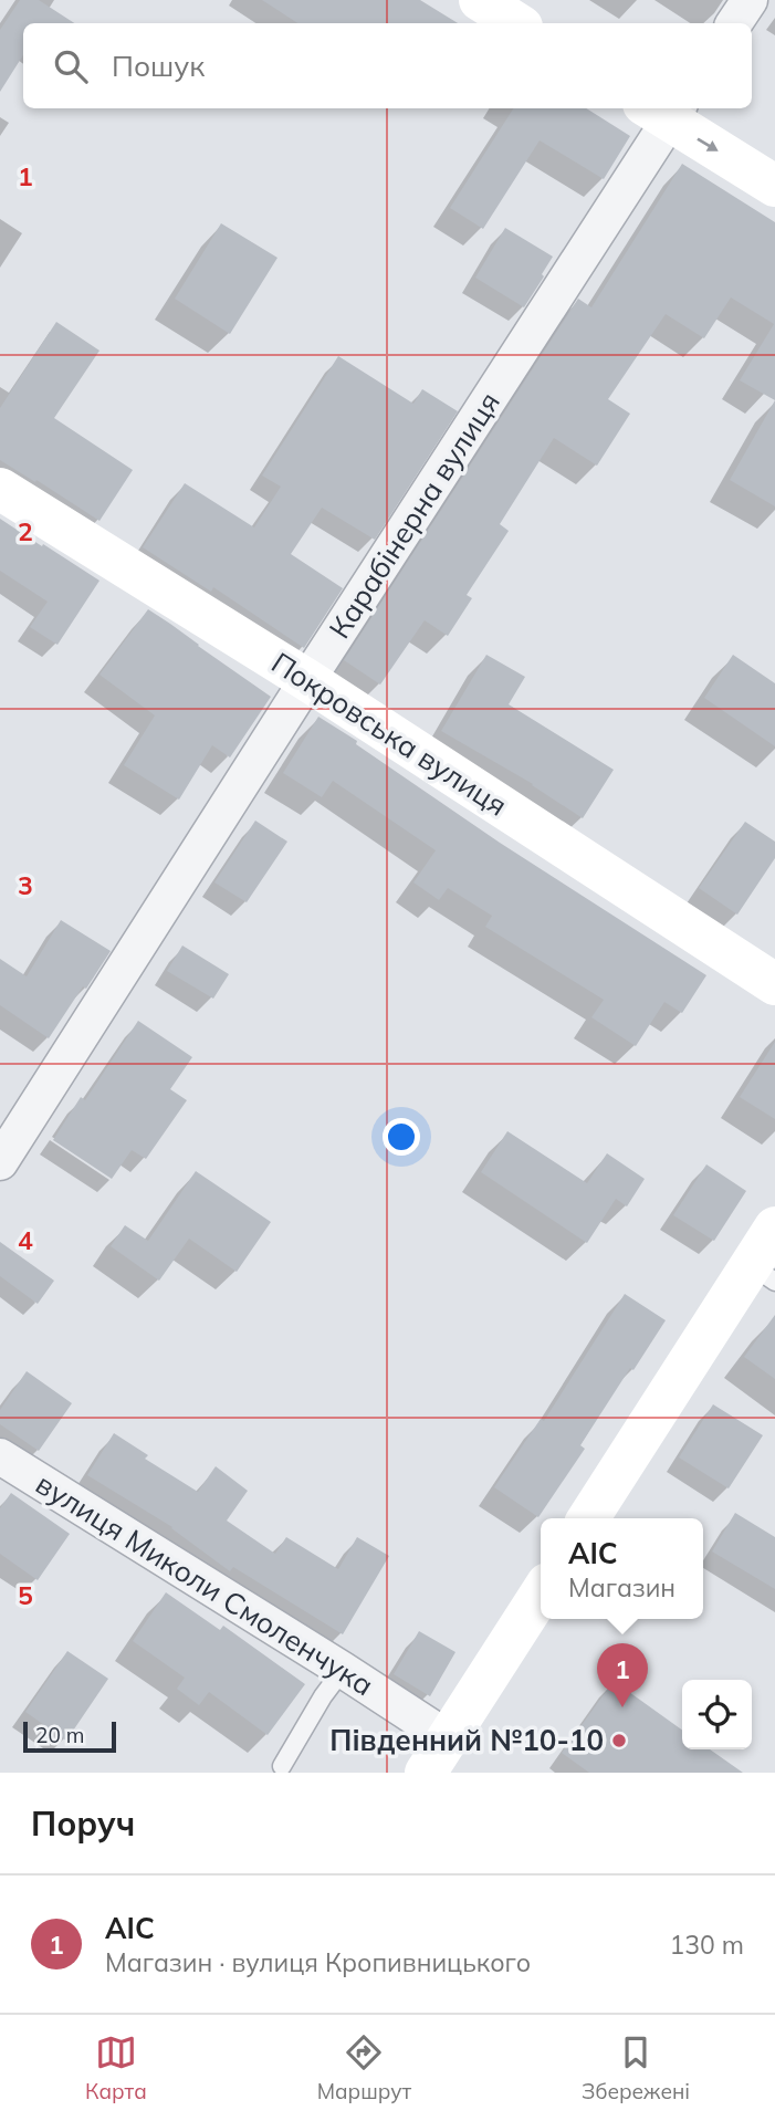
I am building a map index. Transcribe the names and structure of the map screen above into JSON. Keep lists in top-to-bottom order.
{
  "streets": {
    "street": ["Карабінерна вулиця", "Покровська вулиця", "вулиця Миколи Смоленчука"]
  },
  "crossings": [
    ["Карабінерна вулиця", "Покровська вулиця"]
  ],
  "places": ["Південний №10-10"],
  "scale_bar": "20 m",
  "page": {
    "search": "Пошук",
    "popup": ["АІС", "Магазин"],
    "pins": "1",
    "scale": "20 m",
    "heading": "Поруч",
    "list": [
      {
        "mark": "1",
        "name": "АІС",
        "note": "Магазин · вулиця Кропивницького",
        "value": "130 m"
      }
    ],
    "nav": ["Карта", "Маршрут", "Збережені"]
  },
  "grid": {
    "rows": [
      "1",
      "2",
      "3",
      "4",
      "5"
    ]
  }
}
